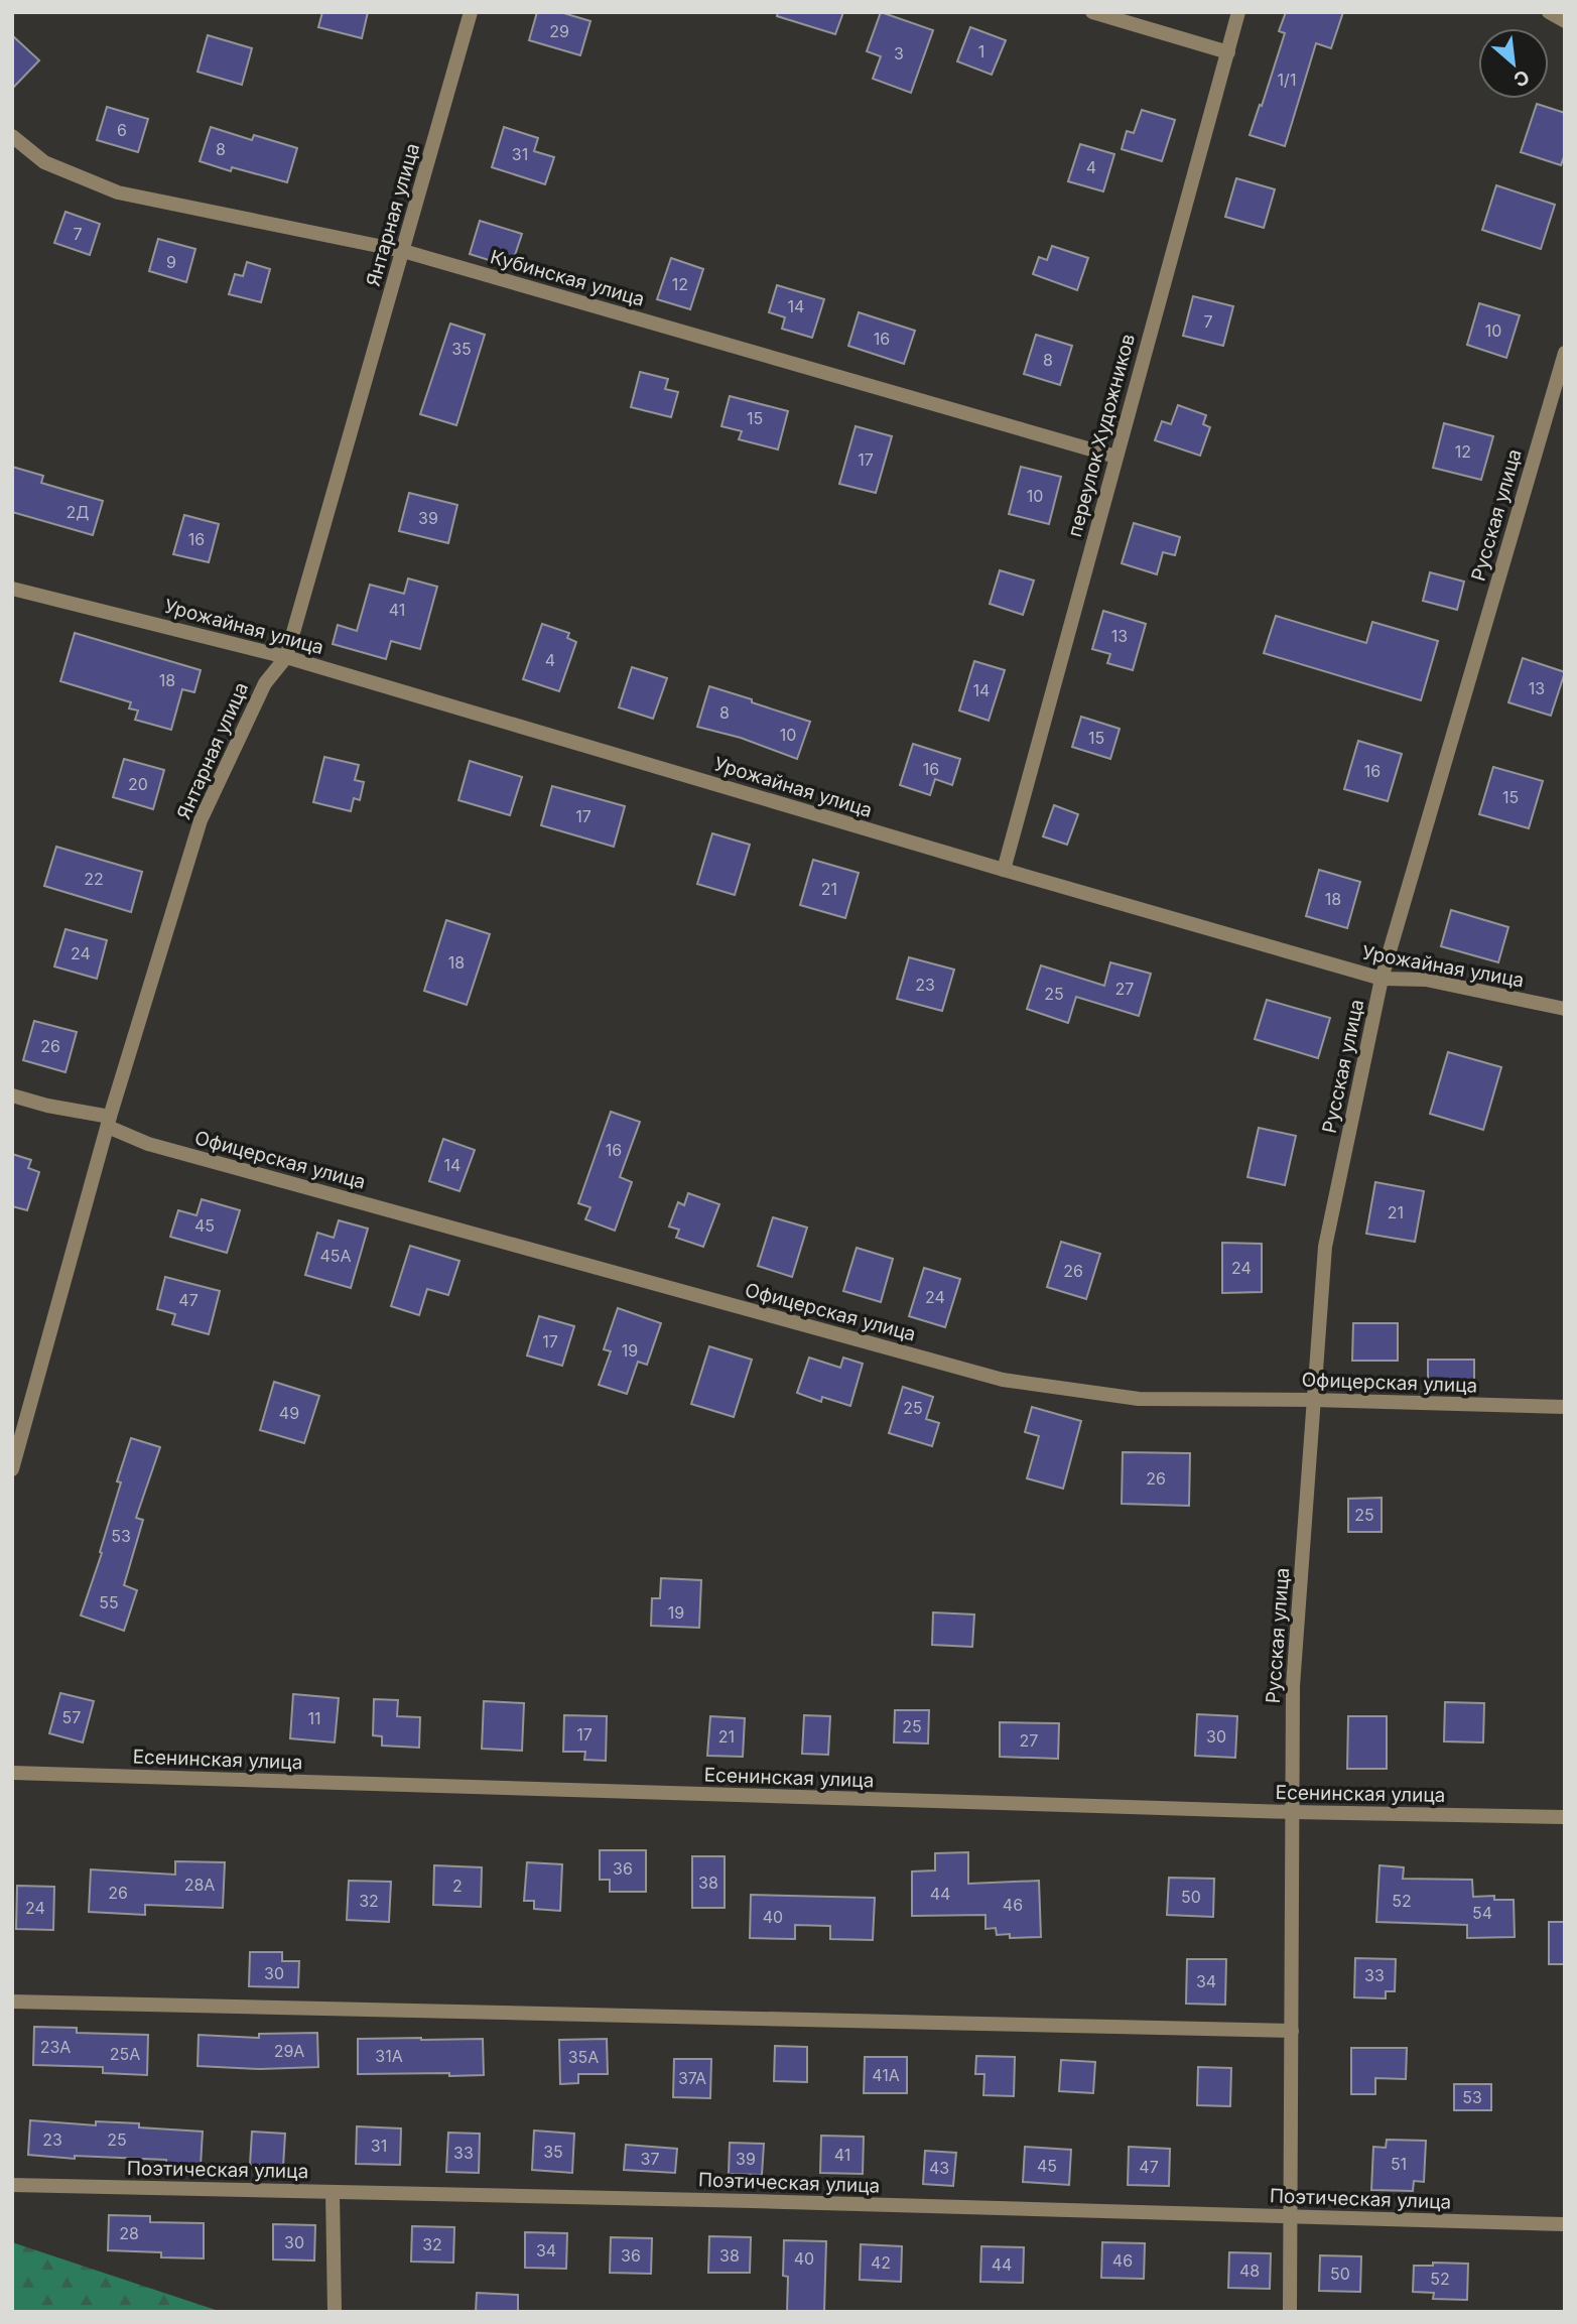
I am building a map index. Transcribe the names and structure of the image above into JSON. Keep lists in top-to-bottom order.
{
  "streets": {
    "street": [
      "Янтарная улица",
      "Кубинская улица",
      "переулок Художников",
      "Русская улица",
      "Урожайная улица",
      "Офицерская улица",
      "Есенинская улица",
      "Поэтическая улица"
    ]
  },
  "crossings": [
    ["Янтарная улица", "Кубинская улица"],
    ["Янтарная улица", "Урожайная улица"],
    ["Янтарная улица", "Офицерская улица"],
    ["Кубинская улица", "переулок Художников"],
    ["переулок Художников", "Урожайная улица"],
    ["Русская улица", "Урожайная улица"],
    ["Русская улица", "Офицерская улица"],
    ["Русская улица", "Есенинская улица"],
    ["Русская улица", "Поэтическая улица"]
  ],
  "house_numbers": [
    "29",
    "1",
    "3",
    "1/1",
    "6",
    "8",
    "31",
    "4",
    "7",
    "9",
    "12",
    "14",
    "7",
    "10",
    "16",
    "35",
    "8",
    "15",
    "12",
    "17",
    "10",
    "2Д",
    "39",
    "16",
    "41",
    "13",
    "4",
    "18",
    "13",
    "14",
    "8",
    "10",
    "15",
    "16",
    "16",
    "20",
    "15",
    "17",
    "22",
    "21",
    "18",
    "24",
    "18",
    "23",
    "27",
    "25",
    "26",
    "16",
    "14",
    "21",
    "45",
    "45А",
    "24",
    "26",
    "24",
    "47",
    "17",
    "19",
    "25",
    "49",
    "26",
    "25",
    "53",
    "55",
    "19",
    "57",
    "11",
    "25",
    "17",
    "21",
    "30",
    "27",
    "36",
    "38",
    "28А",
    "2",
    "26",
    "44",
    "50",
    "32",
    "52",
    "46",
    "24",
    "54",
    "40",
    "30",
    "33",
    "34",
    "23А",
    "29А",
    "25А",
    "31А",
    "35А",
    "41А",
    "37А",
    "53",
    "23",
    "25",
    "31",
    "35",
    "33",
    "41",
    "37",
    "39",
    "51",
    "45",
    "47",
    "43",
    "28",
    "30",
    "32",
    "34",
    "36",
    "38",
    "40",
    "46",
    "42",
    "44",
    "48",
    "50",
    "52"
  ],
  "north": "bottom right"
}
